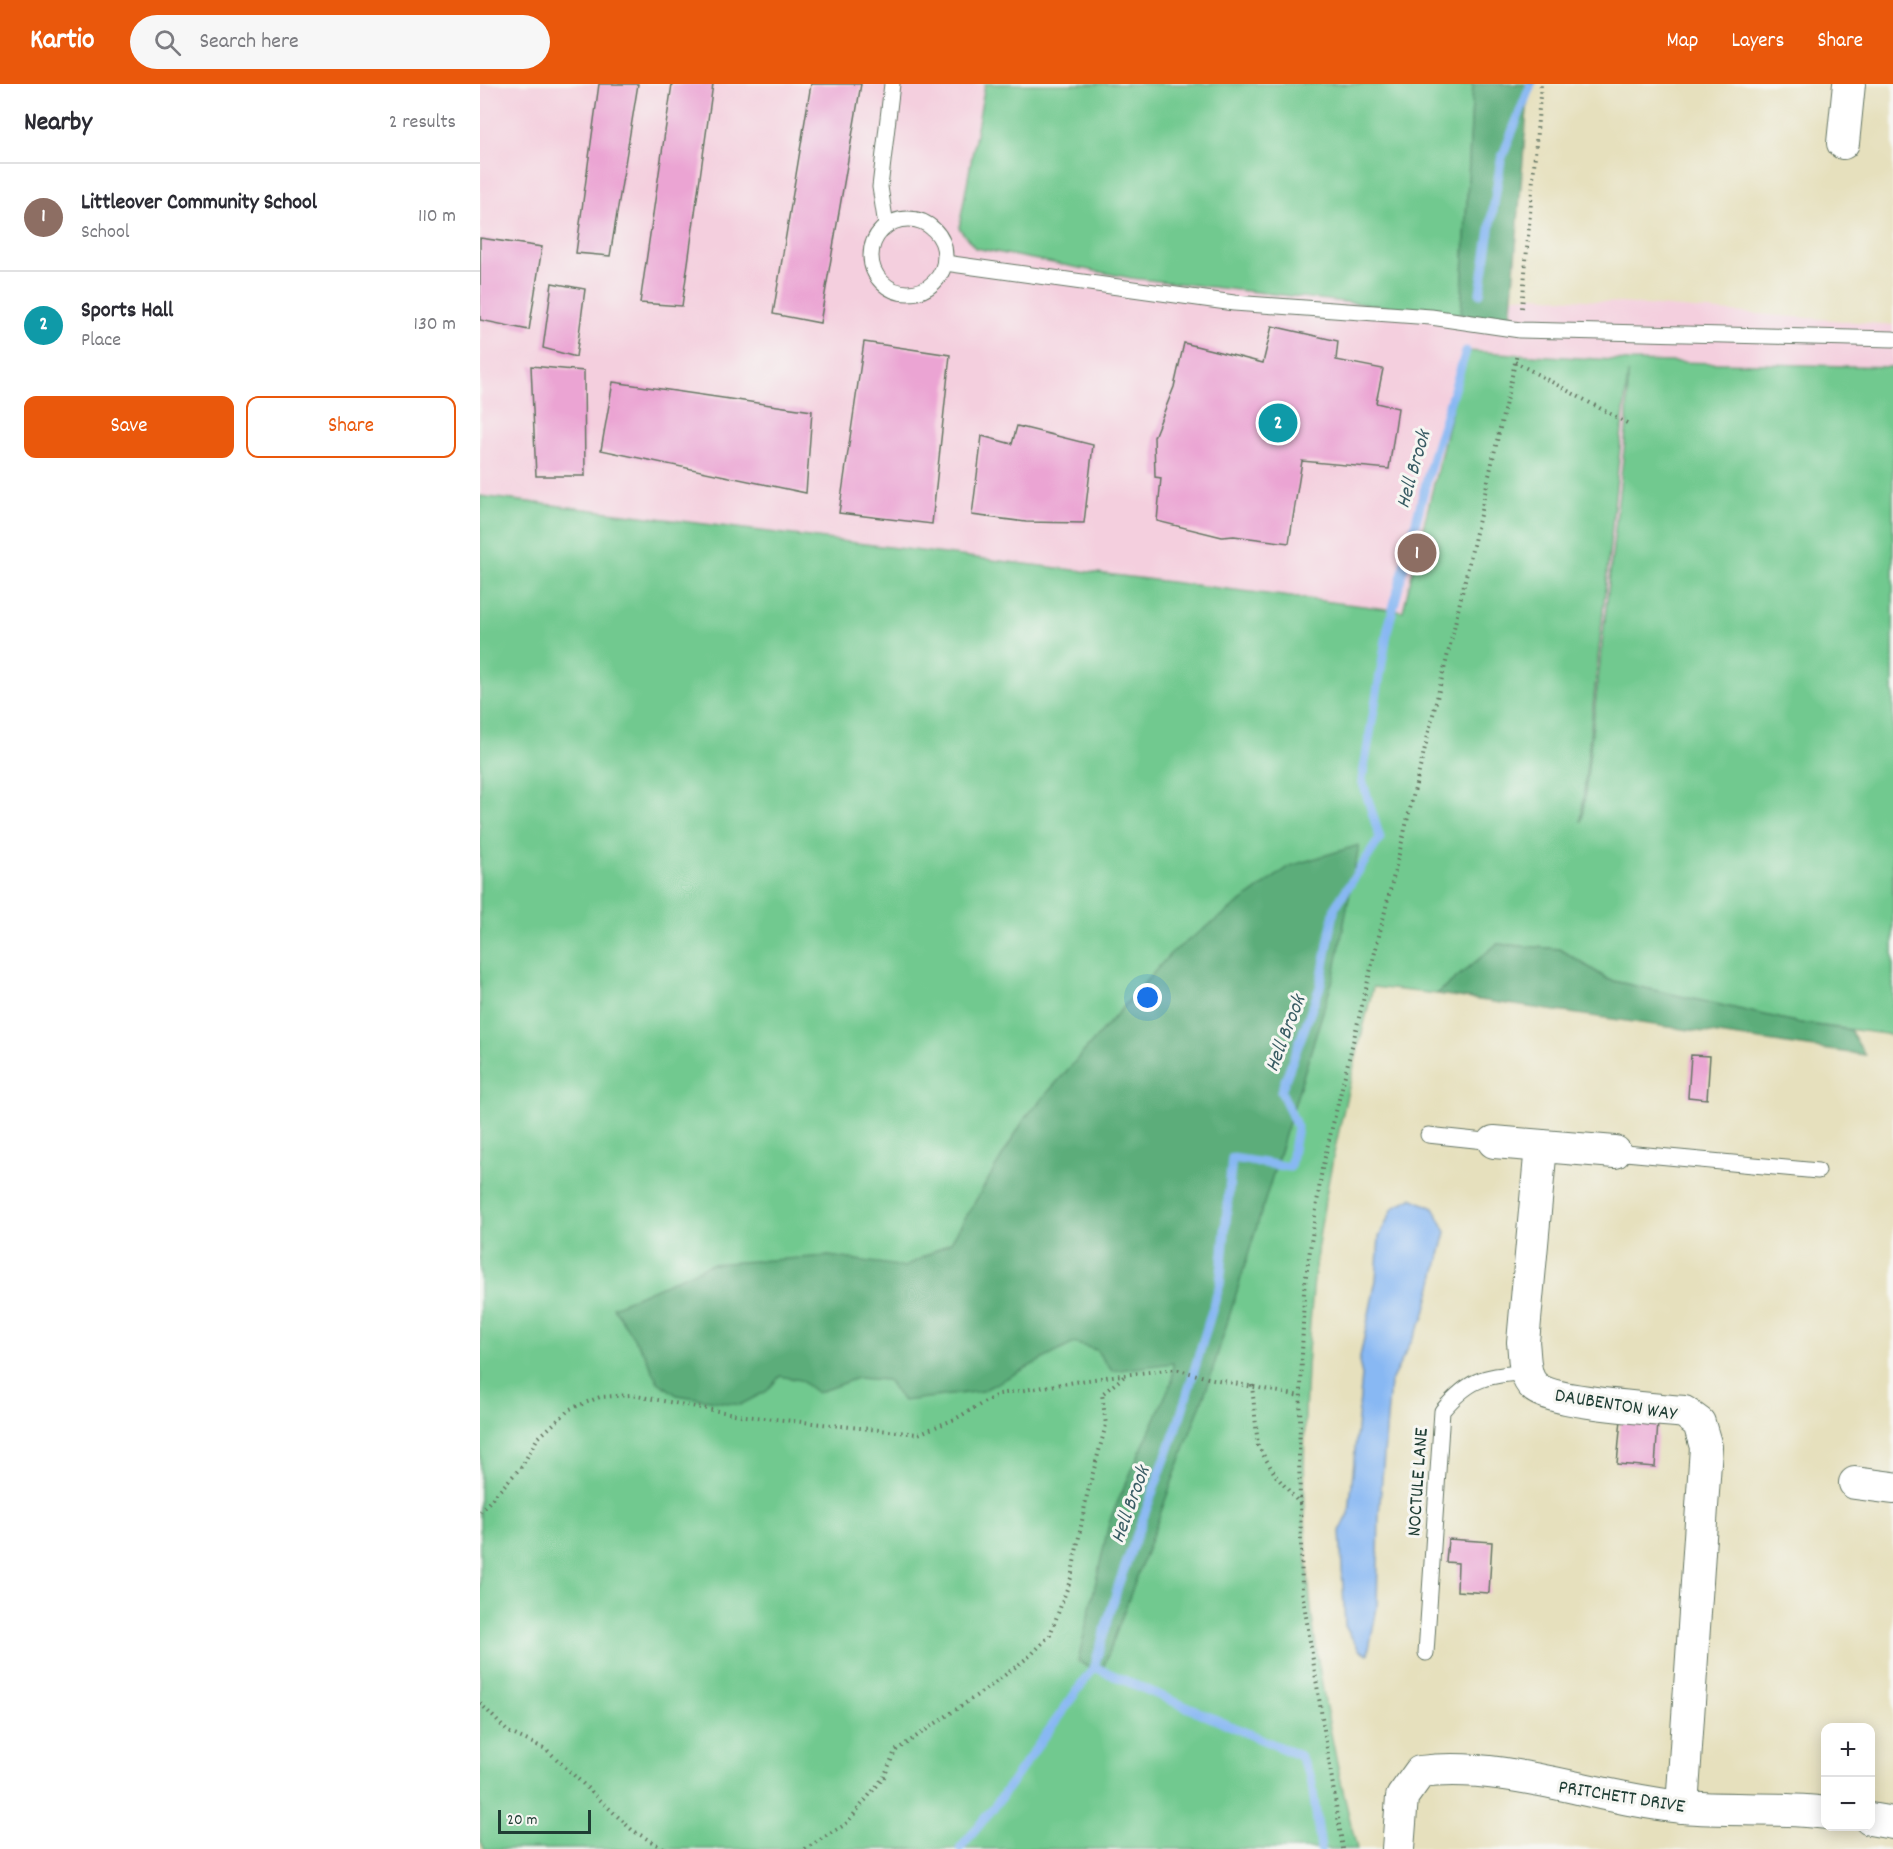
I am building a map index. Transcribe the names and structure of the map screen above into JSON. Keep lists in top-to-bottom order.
{
  "streets": {
    "street": ["DAUBENTON WAY", "PRITCHETT DRIVE"],
    "lane": ["NOCTULE LANE"]
  },
  "crossings": [
    ["DAUBENTON WAY", "NOCTULE LANE"],
    ["DAUBENTON WAY", "PRITCHETT DRIVE"]
  ],
  "water": ["Hell Brook"],
  "scale_bar": "20 m",
  "page": {
    "header": "Kartio",
    "search": "Search here",
    "nav": ["Map", "Layers", "Share"],
    "heading": ["Nearby", "2 results"],
    "list": [
      {
        "mark": "1",
        "name": "Littleover Community School",
        "note": "School",
        "value": "110 m"
      },
      {
        "mark": "2",
        "name": "Sports Hall",
        "note": "Place",
        "value": "130 m"
      }
    ],
    "buttons": ["Save", "Share"],
    "pins": ["2", "1"],
    "map_buttons": ["+", "−"],
    "scale": "20 m"
  }
}
